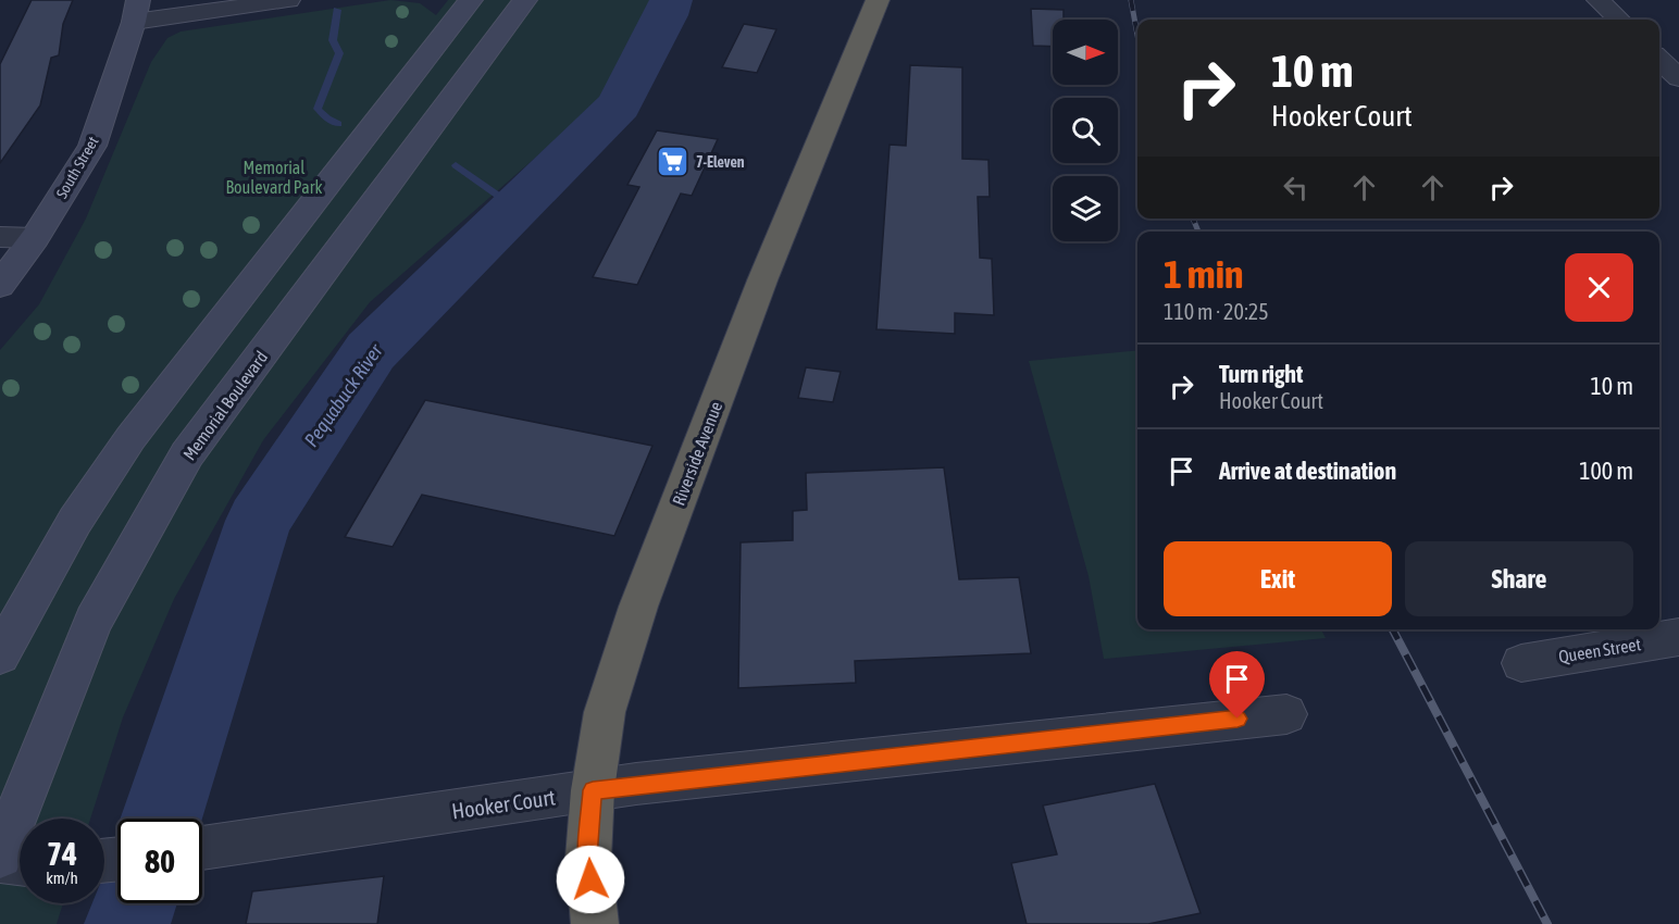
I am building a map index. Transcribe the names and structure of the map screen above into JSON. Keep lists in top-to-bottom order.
{
  "streets": {
    "highway": ["Riverside Avenue"],
    "main road": ["South Street", "Memorial Boulevard"],
    "street": ["Queen Street", "Hooker Court"]
  },
  "crossings": [
    ["Riverside Avenue", "Hooker Court"]
  ],
  "water": ["Pequabuck River"],
  "parks": ["Memorial Boulevard Park"],
  "places": {
    "supermarket": ["7-Eleven"]
  },
  "north": "right",
  "page": {
    "turn": ["10 m", "Hooker Court"],
    "heading": ["1 min", "110 m · 20:25"],
    "list": [
      {
        "name": "Turn right",
        "note": "Hooker Court",
        "value": "10 m"
      },
      {
        "name": "Arrive at destination",
        "value": "100 m"
      }
    ],
    "buttons": ["Exit", "Share"],
    "speed": "74 km/h",
    "limit": "80"
  }
}
